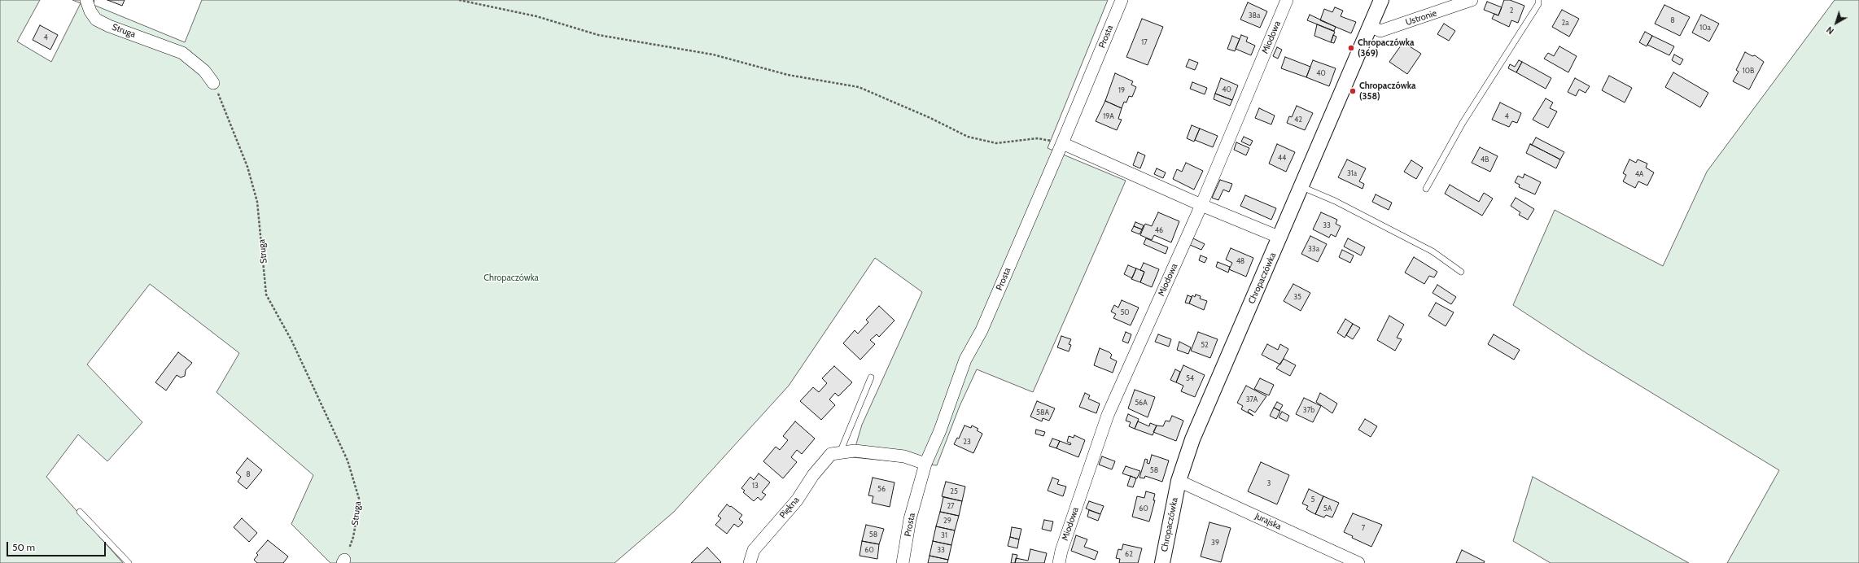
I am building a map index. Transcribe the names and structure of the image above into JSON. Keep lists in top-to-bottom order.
{
  "streets": {
    "street": [
      "Ustronie",
      "Struga",
      "Prosta",
      "Miodowa",
      "Chropaczówka",
      "Piękna",
      "Jurajska"
    ]
  },
  "crossings": [
    ["Ustronie", "Chropaczówka"],
    ["Chropaczówka", "Jurajska"]
  ],
  "parks": ["Chropaczówka"],
  "places": ["Chropaczówka (369)", "Chropaczówka (358)"],
  "house_numbers": [
    "2",
    "38a",
    "8",
    "2a",
    "10a",
    "4",
    "17",
    "10B",
    "40",
    "40",
    "19",
    "19A",
    "4",
    "42",
    "44",
    "4B",
    "31a",
    "4A",
    "33",
    "46",
    "33a",
    "48",
    "35",
    "50",
    "52",
    "54",
    "37A",
    "56A",
    "37b",
    "58A",
    "23",
    "58",
    "8",
    "3",
    "13",
    "56",
    "25",
    "5",
    "27",
    "60",
    "5A",
    "29",
    "7",
    "58",
    "31",
    "39",
    "60",
    "33",
    "62"
  ],
  "scale_bar": "50 m",
  "north": "bottom left"
}
